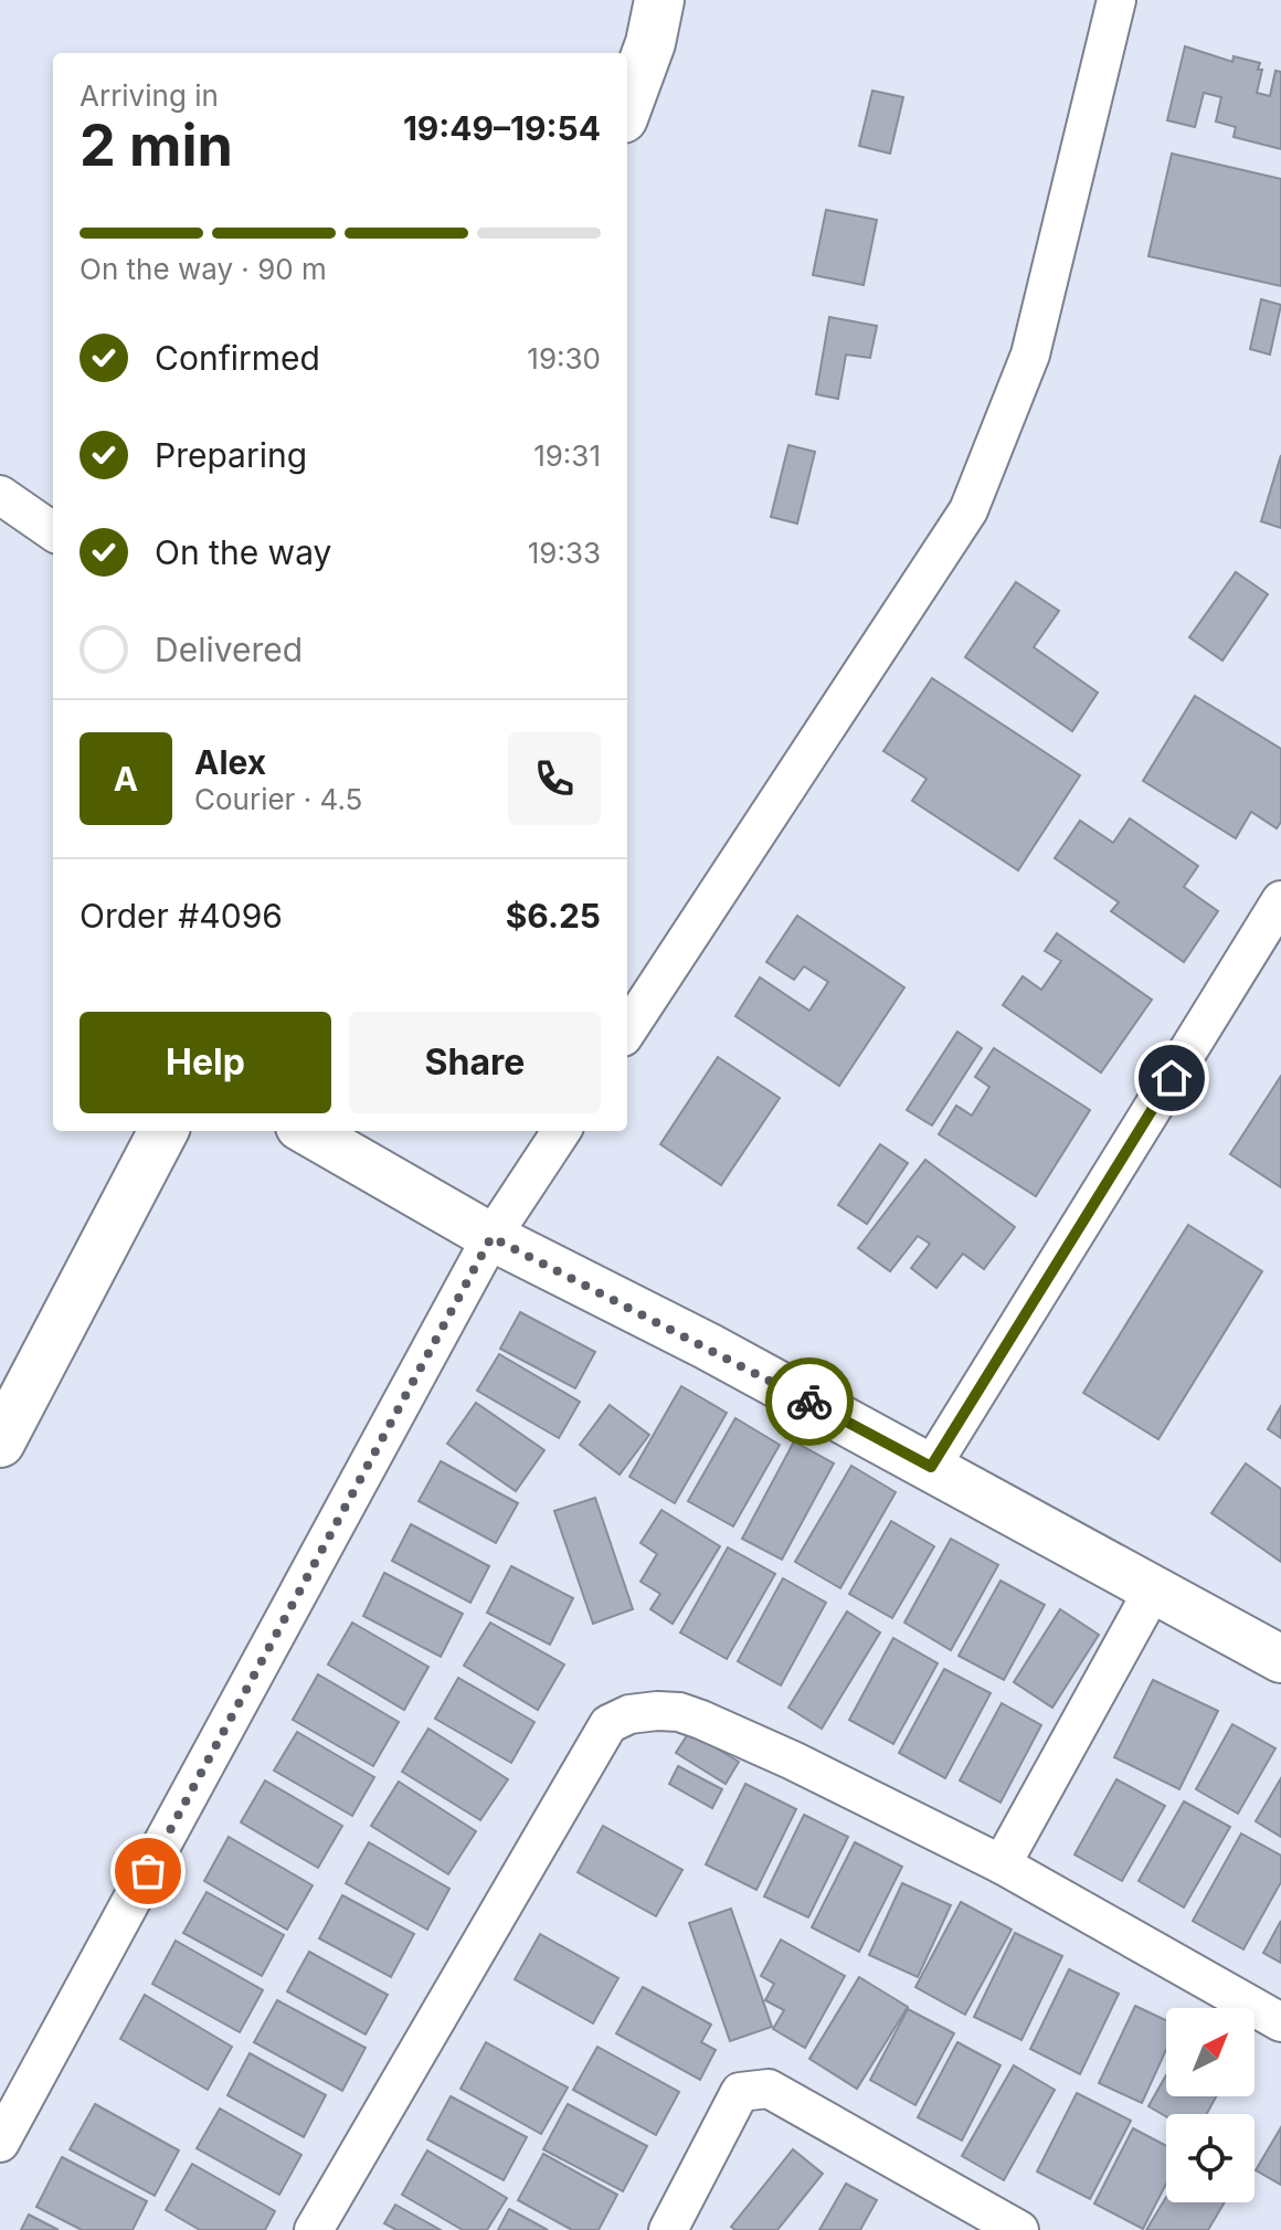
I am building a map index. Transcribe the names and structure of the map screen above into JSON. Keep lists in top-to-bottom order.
{
  "north": "top right",
  "page": {
    "heading": ["2 min", "Arriving in", "19:49–19:54"],
    "panel": [
      "Alex",
      "Courier · 4.5",
      "Order #4096",
      "$6.25"
    ],
    "bar": "On the way · 90 m",
    "list": [
      ["Confirmed", "19:30"],
      ["Preparing", "19:31"],
      ["On the way", "19:33"],
      "Delivered"
    ],
    "round": "A",
    "buttons": ["Help", "Share"]
  }
}
